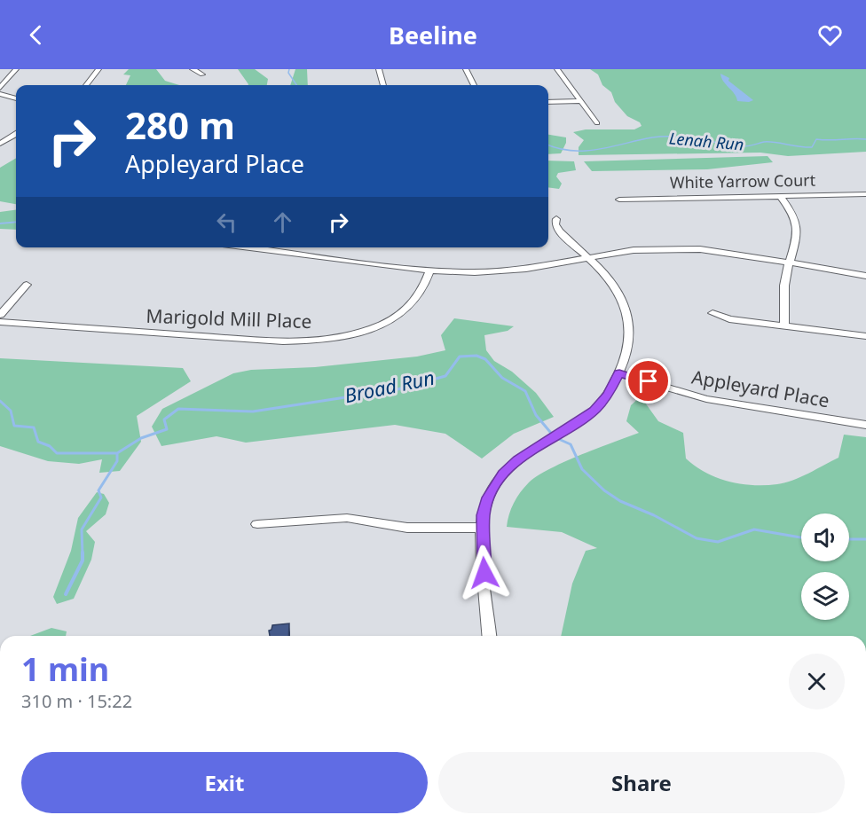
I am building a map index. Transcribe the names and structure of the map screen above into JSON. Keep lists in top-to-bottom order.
{
  "streets": {
    "street": ["White Yarrow Court", "Marigold Mill Place", "Appleyard Place"]
  },
  "water": ["Lenah Run", "Broad Run"],
  "page": {
    "header": "Beeline",
    "turn": ["280 m", "Appleyard Place"],
    "heading": ["1 min", "310 m · 15:22"],
    "buttons": ["Exit", "Share"]
  }
}
